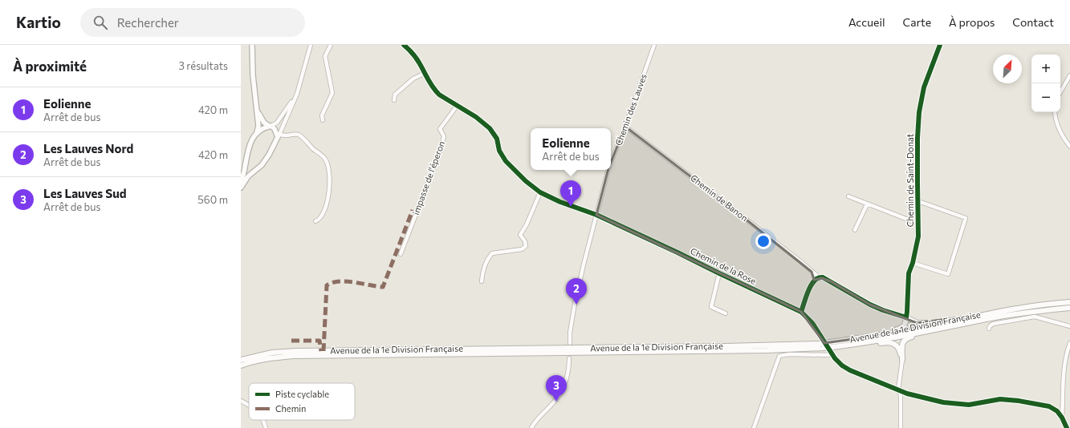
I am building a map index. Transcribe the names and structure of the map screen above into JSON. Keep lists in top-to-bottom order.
{
  "streets": {
    "highway": ["Avenue de la 1e Division Française"],
    "street": [
      "Chemin des Lauves",
      "impasse de l'éperon",
      "Chemin de Saint-Donat",
      "Chemin de Banon",
      "Chemin de la Rose"
    ]
  },
  "crossings": [
    ["Chemin des Lauves", "Chemin de Banon"],
    ["Chemin des Lauves", "Chemin de la Rose"],
    ["impasse de l'éperon", "Chemin de la Rose"]
  ],
  "legend": ["Piste cyclable", "Chemin"],
  "north": "top right",
  "page": {
    "header": "Kartio",
    "search": "Rechercher",
    "nav": [
      "Accueil",
      "Carte",
      "À propos",
      "Contact"
    ],
    "heading": ["À proximité", "3 résultats"],
    "map_buttons": ["+", "−"],
    "list": [
      {
        "mark": "1",
        "name": "Eolienne",
        "note": "Arrêt de bus",
        "value": "420 m"
      },
      {
        "mark": "2",
        "name": "Les Lauves Nord",
        "note": "Arrêt de bus",
        "value": "420 m"
      },
      {
        "mark": "3",
        "name": "Les Lauves Sud",
        "note": "Arrêt de bus",
        "value": "560 m"
      }
    ],
    "popup": ["Eolienne", "Arrêt de bus"],
    "pins": ["1", "2", "3"]
  }
}
